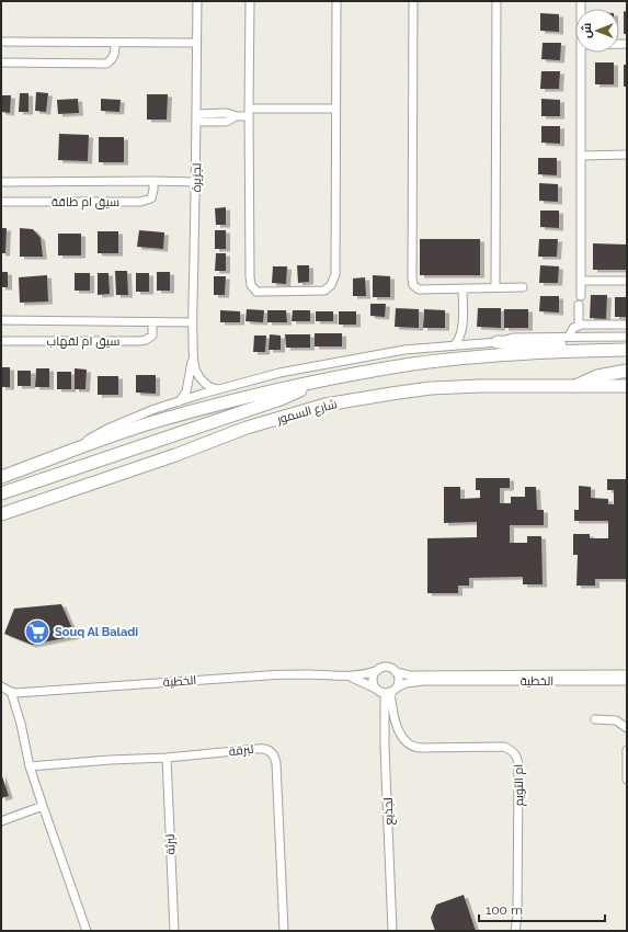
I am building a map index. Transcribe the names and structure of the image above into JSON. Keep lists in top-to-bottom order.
{
  "streets": {
    "main road": ["شارع السمور"],
    "street": [
      "لجزيرة",
      "سيق ام طاقة",
      "سيق ام لقهاب",
      "الخطية",
      "لبرقة",
      "ام التويم",
      "لجذيع",
      "لبرثة"
    ]
  },
  "crossings": [
    ["لجزيرة", "سيق ام طاقة"],
    ["لجزيرة", "سيق ام لقهاب"],
    ["لجزيرة", "شارع السمور"],
    ["الخطية", "ام التويم"],
    ["الخطية", "لجذيع"],
    ["لبرقة", "لبرثة"],
    ["ام التويم", "لجذيع"]
  ],
  "places": {
    "supermarket": ["Souq Al Baladi"]
  },
  "scale_bar": "100 m",
  "north": "left"
}
